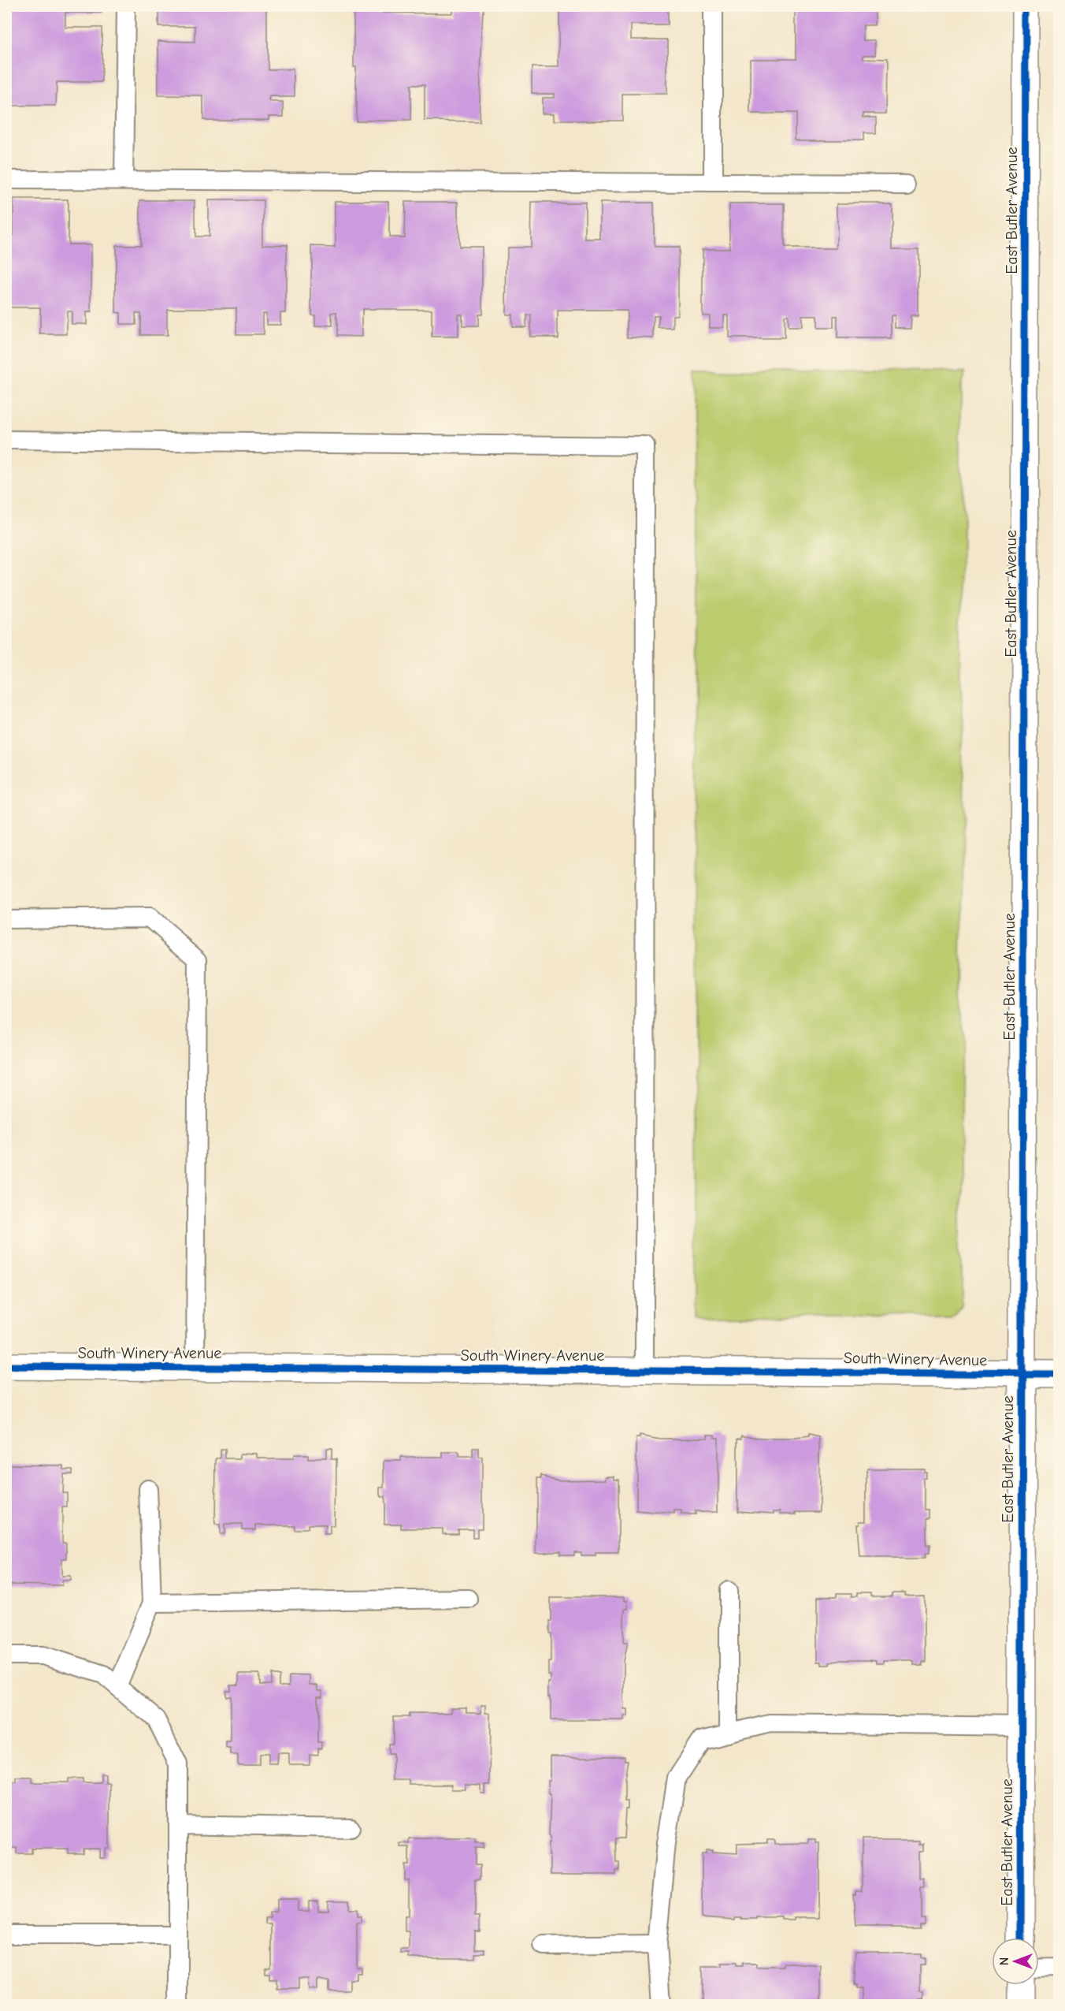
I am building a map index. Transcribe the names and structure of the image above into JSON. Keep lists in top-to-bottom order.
{
  "streets": {
    "street": ["East Butler Avenue", "South Winery Avenue"]
  },
  "crossings": [
    ["East Butler Avenue", "South Winery Avenue"]
  ],
  "north": "left"
}
